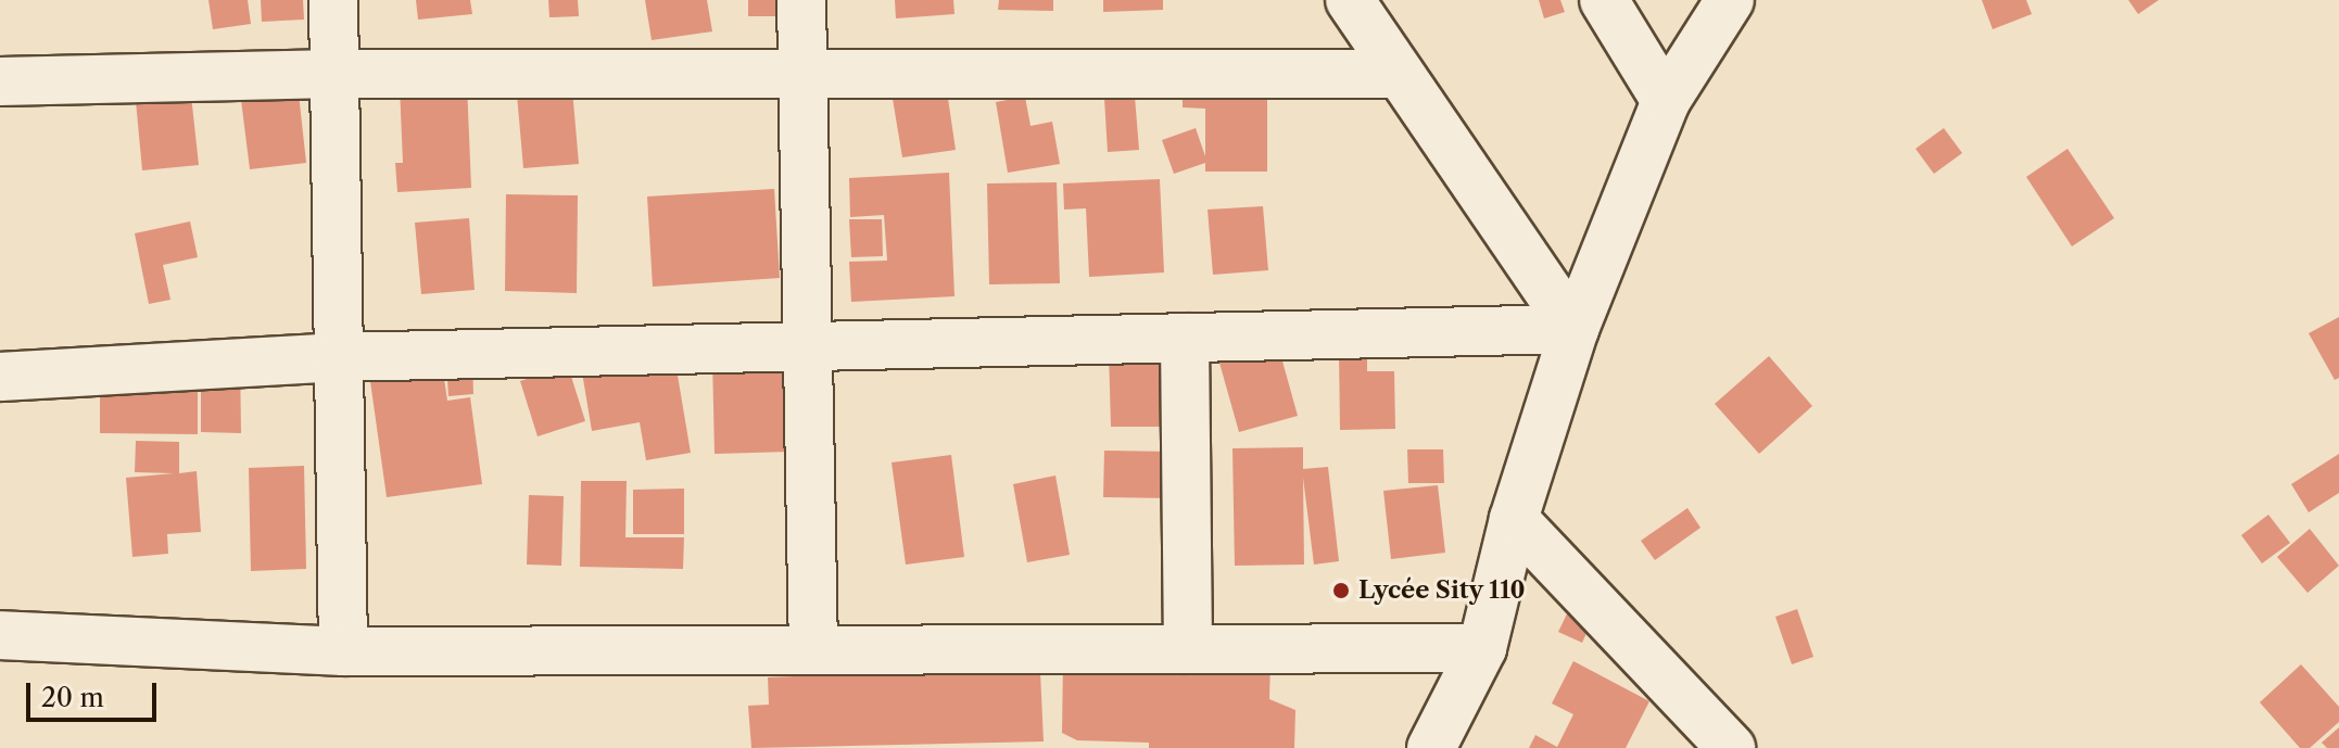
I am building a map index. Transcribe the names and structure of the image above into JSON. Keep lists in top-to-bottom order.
{
  "places": ["Lycée Sity 110"],
  "scale_bar": "20 m"
}
